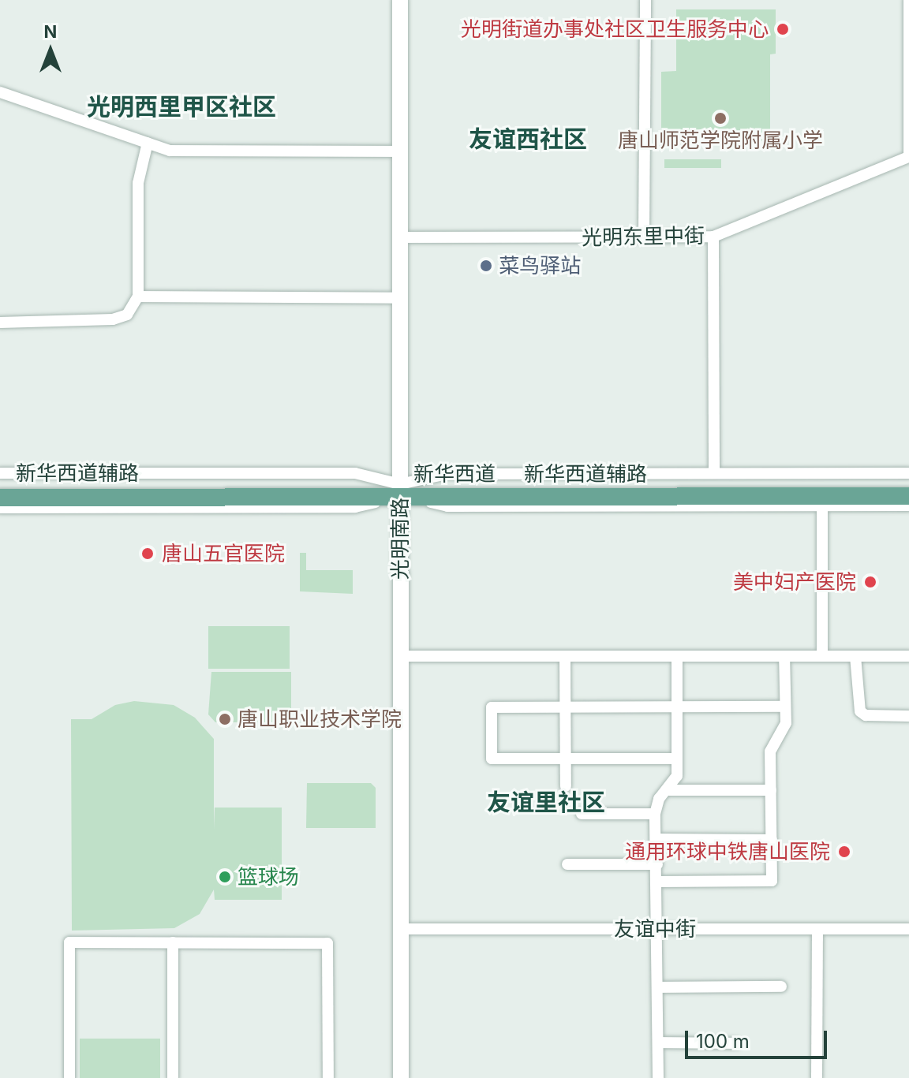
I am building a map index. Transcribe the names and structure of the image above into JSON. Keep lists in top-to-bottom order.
{
  "streets": {
    "main road": ["新华西道", "光明南路"],
    "street": ["光明东里中街", "新华西道辅路", "友谊中街"]
  },
  "crossings": [
    ["光明东里中街", "光明南路"],
    ["新华西道辅路", "新华西道"],
    ["新华西道辅路", "光明南路"],
    ["新华西道", "光明南路"],
    ["光明南路", "友谊中街"]
  ],
  "districts": ["光明西里甲区社区", "友谊西社区", "友谊里社区"],
  "places": [
    "光明街道办事处社区卫生服务中心",
    "唐山师范学院附属小学",
    "菜鸟驿站",
    "唐山五官医院",
    "美中妇产医院",
    "唐山职业技术学院",
    "通用环球中铁唐山医院",
    "篮球场"
  ],
  "scale_bar": "100 m",
  "north": "top"
}
